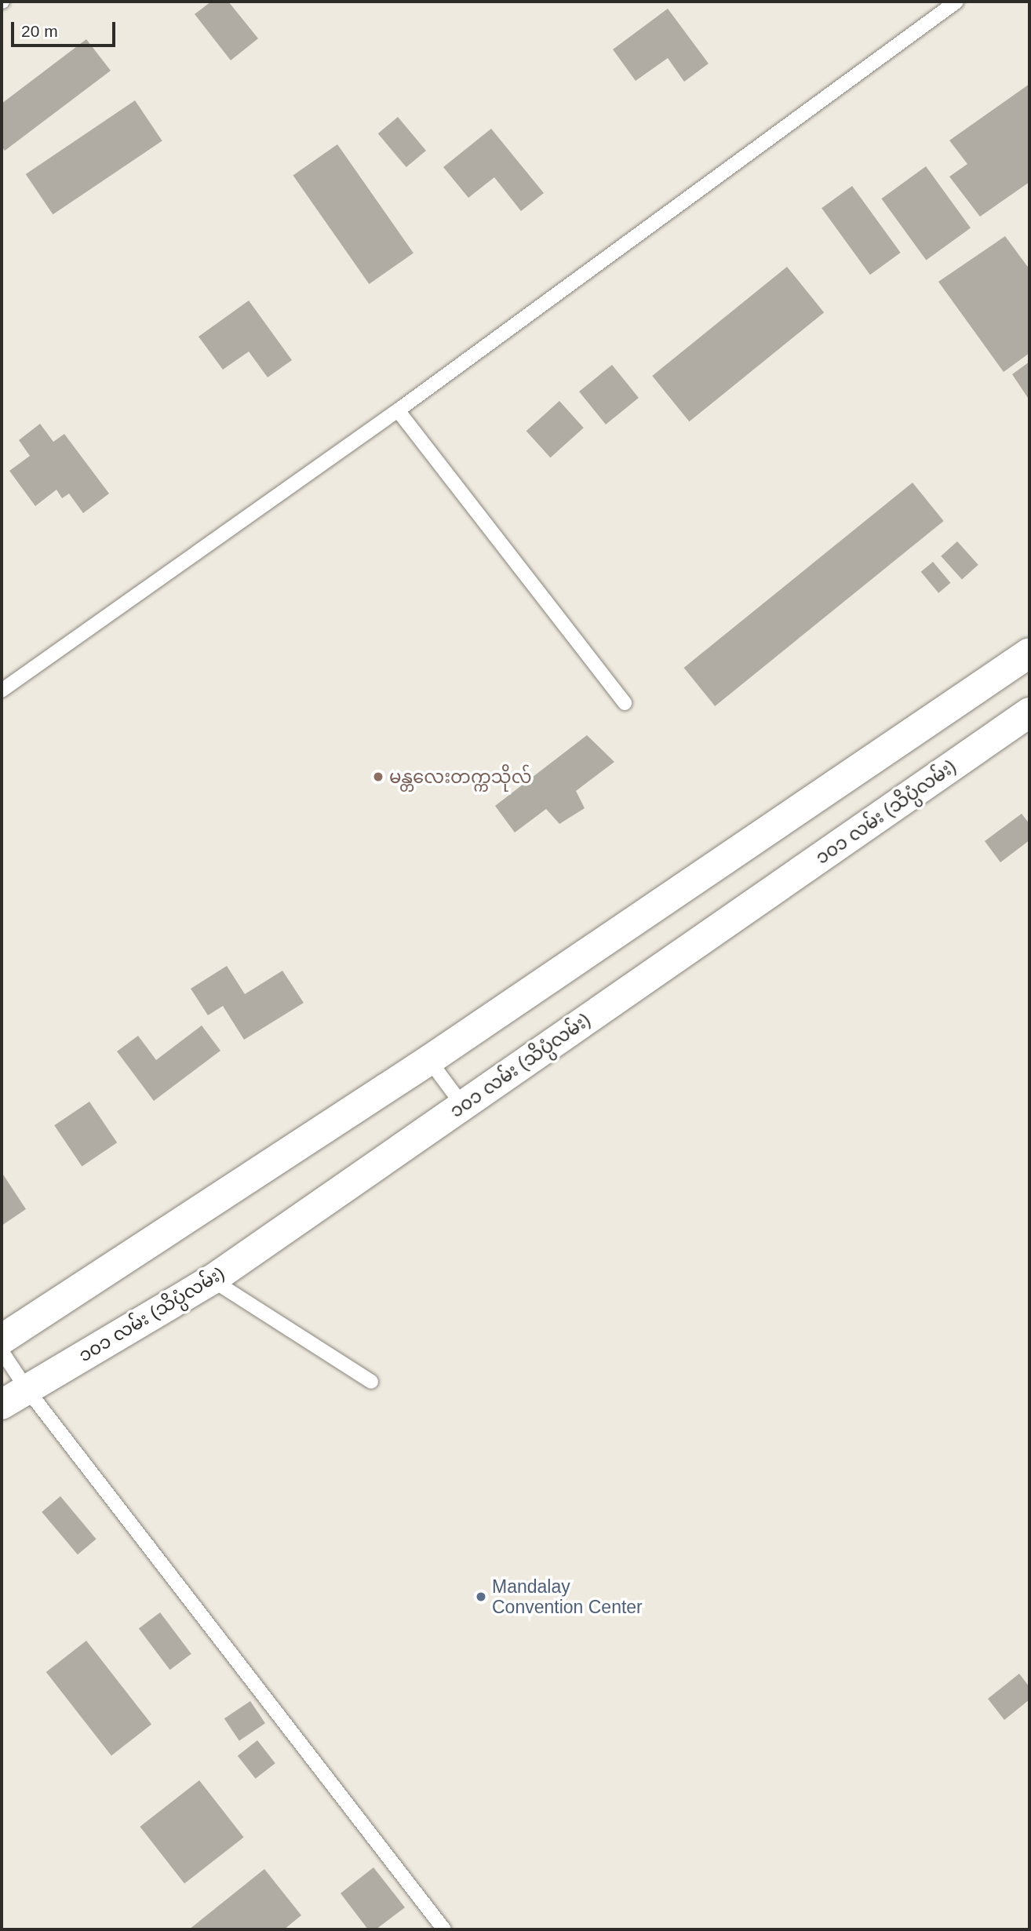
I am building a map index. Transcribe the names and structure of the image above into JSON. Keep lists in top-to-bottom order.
{
  "streets": {
    "main road": ["၁၀၁ လမ်း (သိပ္ပံလမ်း)"]
  },
  "places": ["မန္တလေးတက္ကသိုလ်", "Mandalay Convention Center"],
  "scale_bar": "20 m"
}
